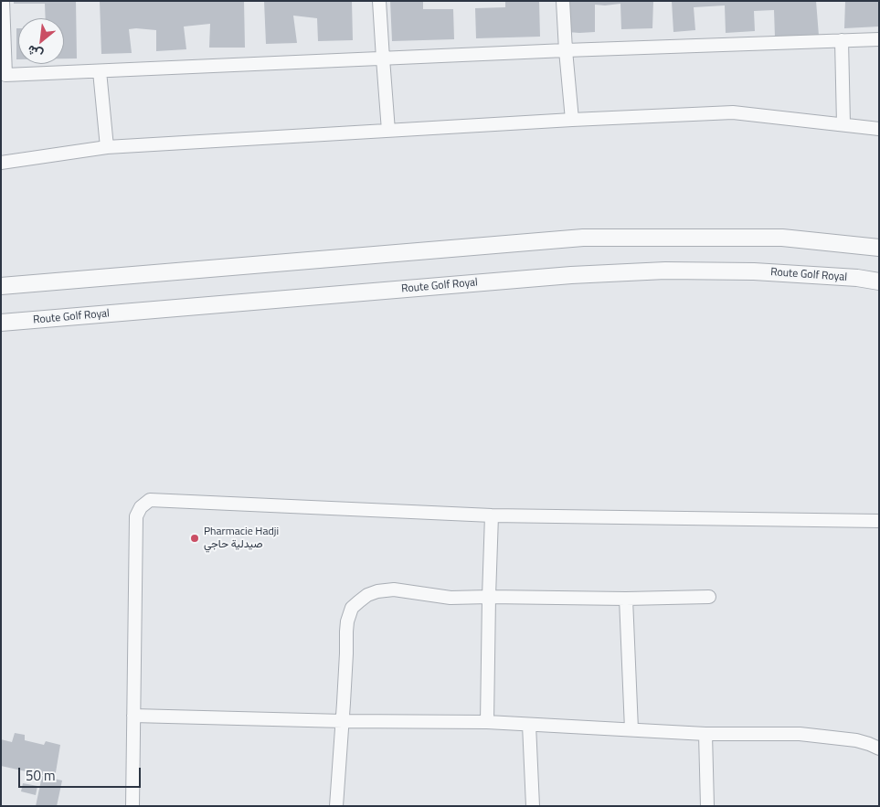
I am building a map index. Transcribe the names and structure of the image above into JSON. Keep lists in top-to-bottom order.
{
  "streets": {
    "street": ["Route Golf Royal"]
  },
  "places": ["Pharmacie Hadji صيدلية حاجي"],
  "scale_bar": "50 m",
  "north": "bottom left"
}
